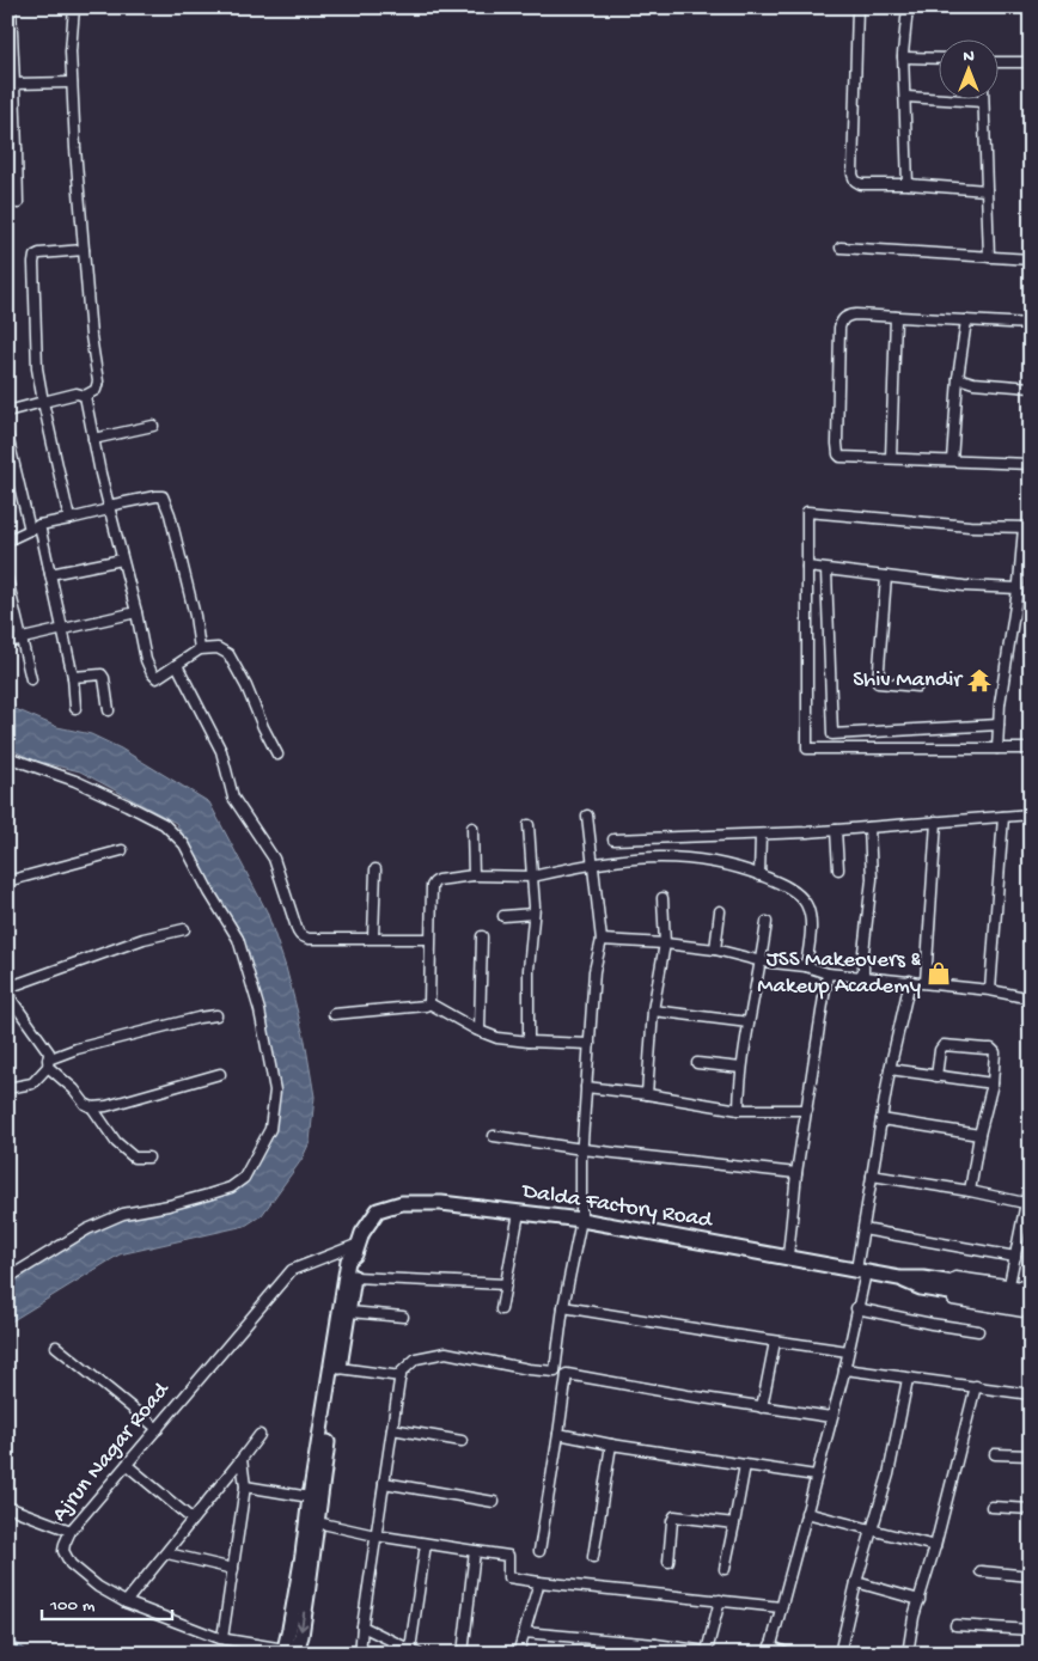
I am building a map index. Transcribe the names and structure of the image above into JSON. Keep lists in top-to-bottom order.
{
  "streets": {
    "street": ["Dalda Factory Road", "Ajrun Nagar Road"]
  },
  "crossings": [
    ["Dalda Factory Road", "Ajrun Nagar Road"]
  ],
  "places": {
    "temple": ["Shiv Mandir"],
    "shop": ["JSS Makeovers & Makeup Academy"]
  },
  "scale_bar": "100 m",
  "north": "top"
}
